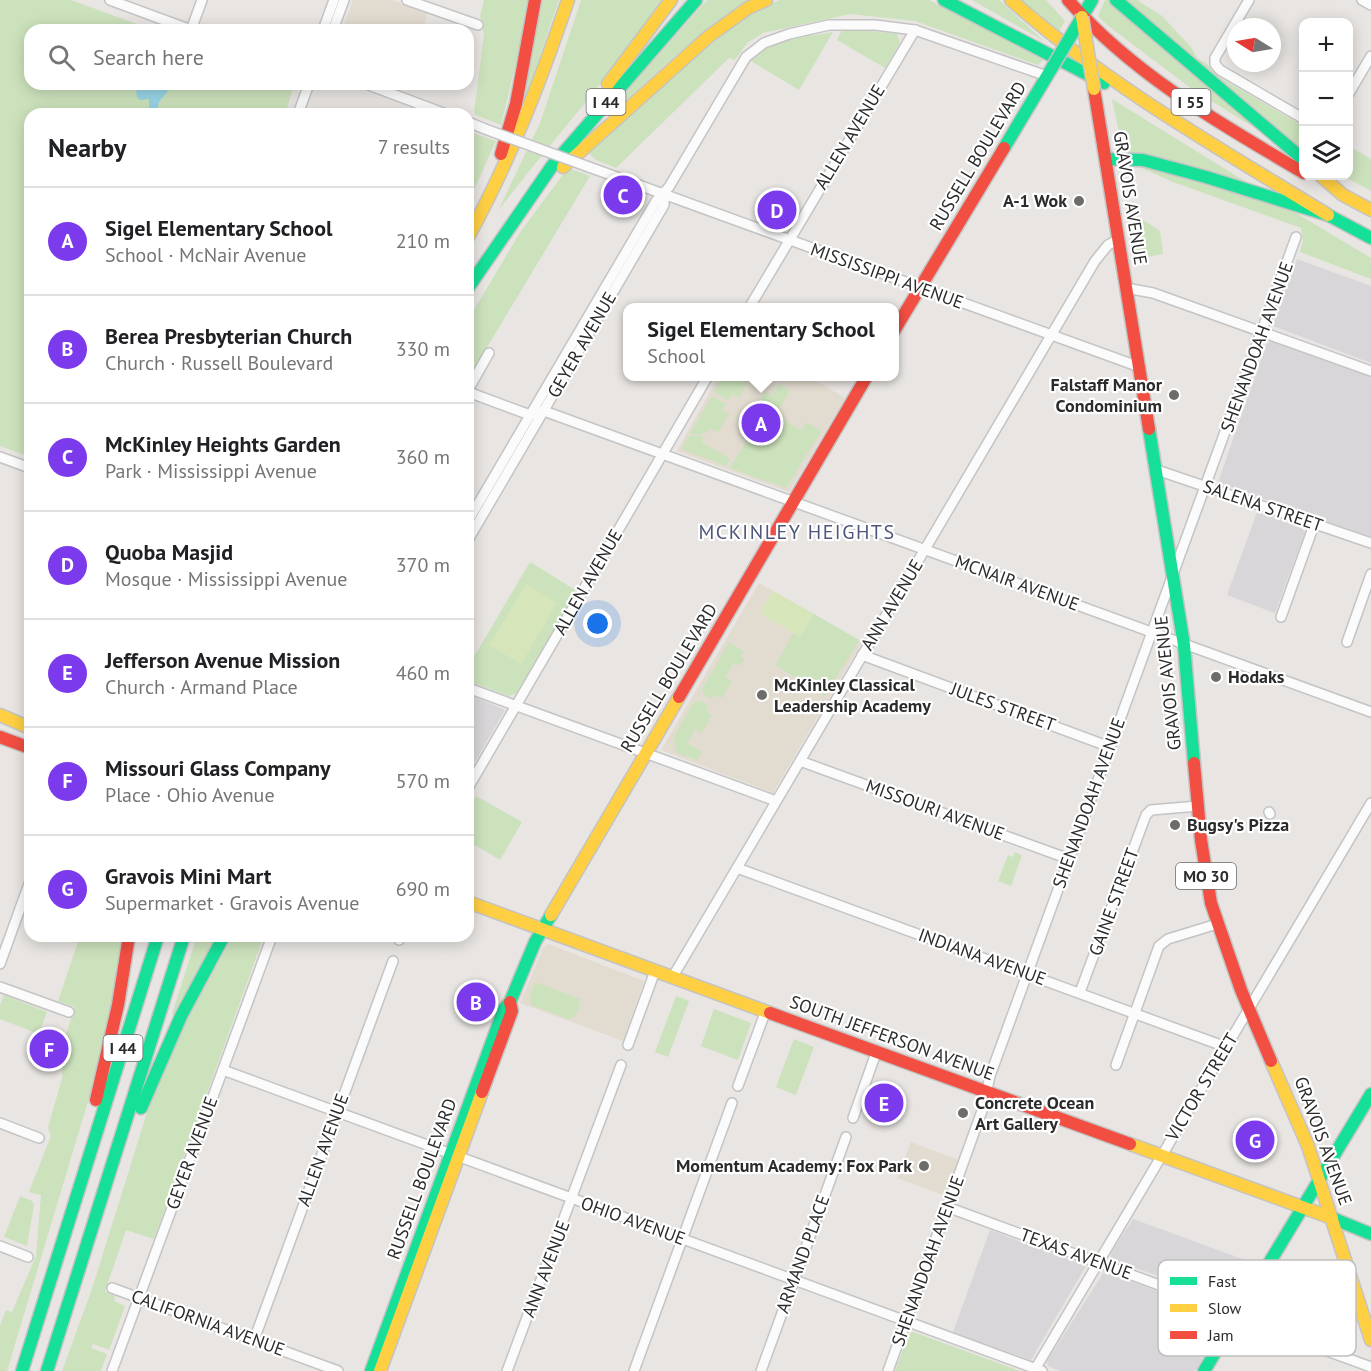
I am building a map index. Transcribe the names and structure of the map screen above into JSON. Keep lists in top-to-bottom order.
{
  "streets": {
    "main road": [
      "I 44",
      "I 55",
      "RUSSELL BOULEVARD",
      "GRAVOIS AVENUE",
      "MO 30",
      "SOUTH JEFFERSON AVENUE"
    ],
    "street": [
      "ALLEN AVENUE",
      "MISSISSIPPI AVENUE",
      "GEYER AVENUE",
      "SHENANDOAH AVENUE",
      "SALENA STREET",
      "MCNAIR AVENUE",
      "ANN AVENUE",
      "JULES STREET",
      "MISSOURI AVENUE",
      "GAINE STREET",
      "INDIANA AVENUE",
      "VICTOR STREET",
      "OHIO AVENUE",
      "ARMAND PLACE",
      "TEXAS AVENUE",
      "CALIFORNIA AVENUE"
    ]
  },
  "crossings": [
    ["I 55", "RUSSELL BOULEVARD"],
    ["I 55", "GRAVOIS AVENUE"],
    ["ALLEN AVENUE", "MISSISSIPPI AVENUE"],
    ["ALLEN AVENUE", "GEYER AVENUE"],
    ["ALLEN AVENUE", "MCNAIR AVENUE"],
    ["ALLEN AVENUE", "OHIO AVENUE"],
    ["ALLEN AVENUE", "CALIFORNIA AVENUE"],
    ["RUSSELL BOULEVARD", "GRAVOIS AVENUE"],
    ["RUSSELL BOULEVARD", "MISSISSIPPI AVENUE"],
    ["RUSSELL BOULEVARD", "MCNAIR AVENUE"],
    ["RUSSELL BOULEVARD", "SOUTH JEFFERSON AVENUE"],
    ["RUSSELL BOULEVARD", "OHIO AVENUE"],
    ["GRAVOIS AVENUE", "MISSISSIPPI AVENUE"],
    ["GRAVOIS AVENUE", "SHENANDOAH AVENUE"],
    ["GRAVOIS AVENUE", "SALENA STREET"],
    ["GRAVOIS AVENUE", "MCNAIR AVENUE"],
    ["GRAVOIS AVENUE", "ANN AVENUE"],
    ["GRAVOIS AVENUE", "GAINE STREET"],
    ["GRAVOIS AVENUE", "SOUTH JEFFERSON AVENUE"],
    ["GRAVOIS AVENUE", "VICTOR STREET"],
    ["MISSISSIPPI AVENUE", "GEYER AVENUE"],
    ["MISSISSIPPI AVENUE", "ANN AVENUE"],
    ["GEYER AVENUE", "MCNAIR AVENUE"],
    ["GEYER AVENUE", "OHIO AVENUE"],
    ["GEYER AVENUE", "CALIFORNIA AVENUE"],
    ["SHENANDOAH AVENUE", "SALENA STREET"],
    ["SHENANDOAH AVENUE", "MCNAIR AVENUE"],
    ["SHENANDOAH AVENUE", "JULES STREET"],
    ["SHENANDOAH AVENUE", "MISSOURI AVENUE"],
    ["SHENANDOAH AVENUE", "INDIANA AVENUE"],
    ["SHENANDOAH AVENUE", "SOUTH JEFFERSON AVENUE"],
    ["SHENANDOAH AVENUE", "OHIO AVENUE"],
    ["SHENANDOAH AVENUE", "TEXAS AVENUE"],
    ["MCNAIR AVENUE", "ANN AVENUE"],
    ["ANN AVENUE", "JULES STREET"],
    ["ANN AVENUE", "MISSOURI AVENUE"],
    ["ANN AVENUE", "INDIANA AVENUE"],
    ["ANN AVENUE", "SOUTH JEFFERSON AVENUE"],
    ["ANN AVENUE", "OHIO AVENUE"],
    ["GAINE STREET", "INDIANA AVENUE"],
    ["INDIANA AVENUE", "VICTOR STREET"],
    ["SOUTH JEFFERSON AVENUE", "VICTOR STREET"],
    ["VICTOR STREET", "OHIO AVENUE"],
    ["VICTOR STREET", "TEXAS AVENUE"],
    ["OHIO AVENUE", "ARMAND PLACE"]
  ],
  "districts": ["MCKINLEY HEIGHTS"],
  "places": [
    "A-1 Wok",
    "Falstaff Manor Condominium",
    "Hodaks",
    "McKinley Classical Leadership Academy",
    "Bugsy's Pizza",
    "Concrete Ocean Art Gallery",
    "Momentum Academy: Fox Park"
  ],
  "legend": ["Fast", "Slow", "Jam"],
  "north": "left",
  "page": {
    "map_buttons": ["+", "−"],
    "search": "Search here",
    "heading": ["Nearby", "7 results"],
    "pins": [
      "C",
      "D",
      "A",
      "B",
      "F",
      "E",
      "G"
    ],
    "list": [
      {
        "mark": "A",
        "name": "Sigel Elementary School",
        "note": "School · McNair Avenue",
        "value": "210 m"
      },
      {
        "mark": "B",
        "name": "Berea Presbyterian Church",
        "note": "Church · Russell Boulevard",
        "value": "330 m"
      },
      {
        "mark": "C",
        "name": "McKinley Heights Garden",
        "note": "Park · Mississippi Avenue",
        "value": "360 m"
      },
      {
        "mark": "D",
        "name": "Quoba Masjid",
        "note": "Mosque · Mississippi Avenue",
        "value": "370 m"
      },
      {
        "mark": "E",
        "name": "Jefferson Avenue Mission",
        "note": "Church · Armand Place",
        "value": "460 m"
      },
      {
        "mark": "F",
        "name": "Missouri Glass Company",
        "note": "Place · Ohio Avenue",
        "value": "570 m"
      },
      {
        "mark": "G",
        "name": "Gravois Mini Mart",
        "note": "Supermarket · Gravois Avenue",
        "value": "690 m"
      }
    ],
    "popup": ["Sigel Elementary School", "School"]
  }
}
